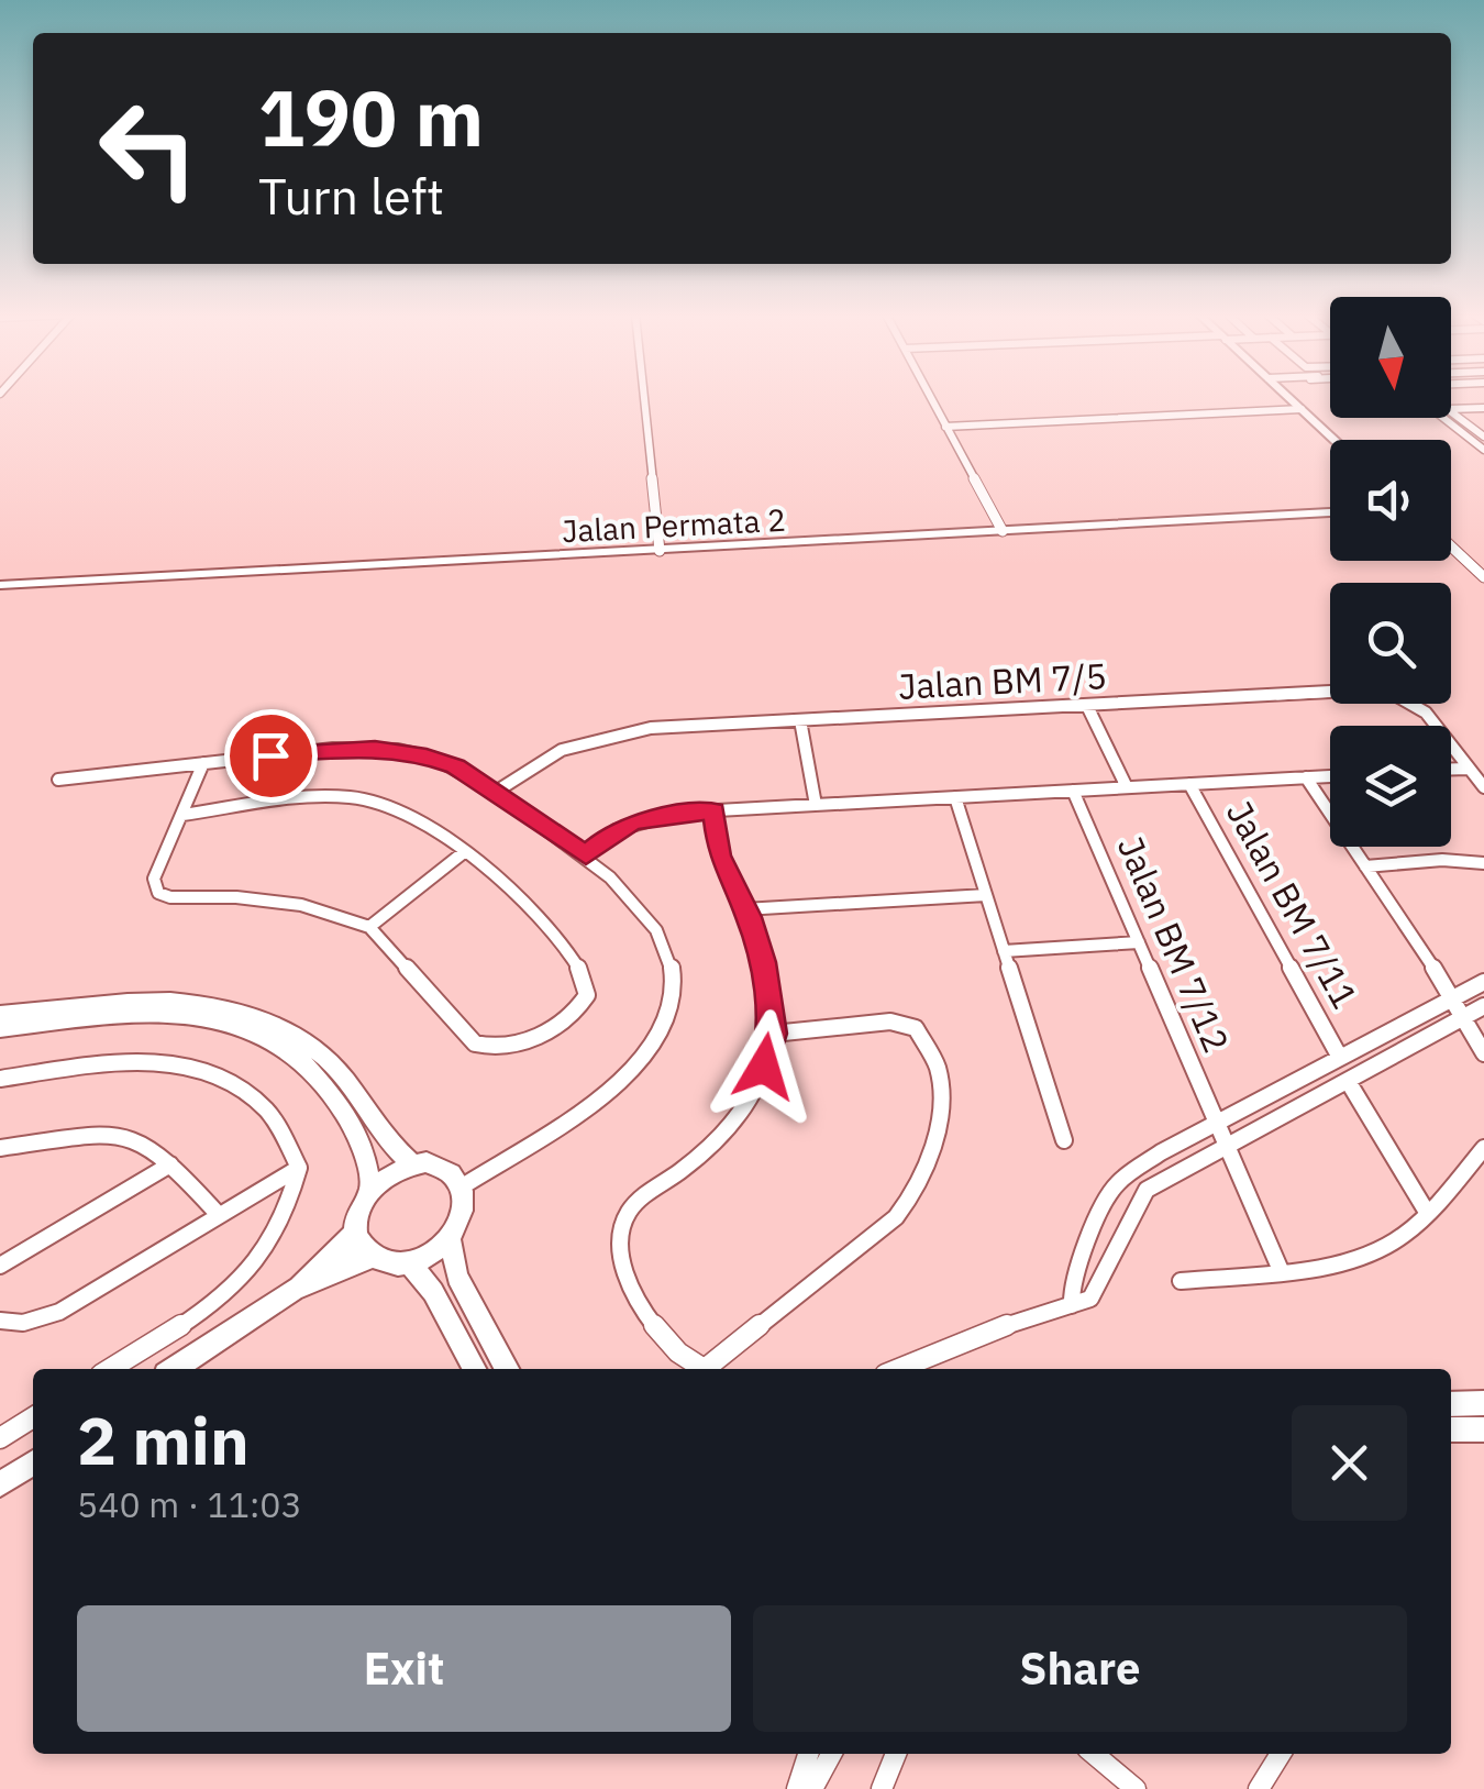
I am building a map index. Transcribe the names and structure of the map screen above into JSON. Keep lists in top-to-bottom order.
{
  "streets": {
    "street": [
      "Jalan Permata 2",
      "Jalan BM 7/5",
      "Jalan BM 7/11",
      "Jalan BM 7/12"
    ]
  },
  "north": "bottom",
  "page": {
    "turn": ["190 m", "Turn left"],
    "heading": ["2 min", "540 m · 11:03"],
    "buttons": ["Exit", "Share"]
  }
}
